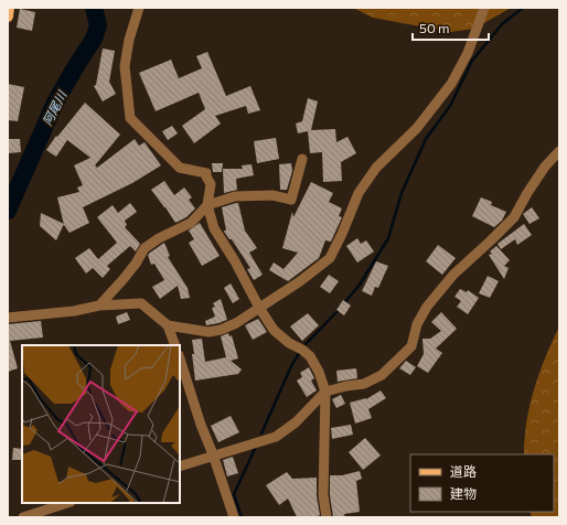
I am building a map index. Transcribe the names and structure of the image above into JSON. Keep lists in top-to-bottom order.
{
  "water": ["阿尾川"],
  "legend": ["道路", "建物"],
  "scale_bar": "50 m"
}
